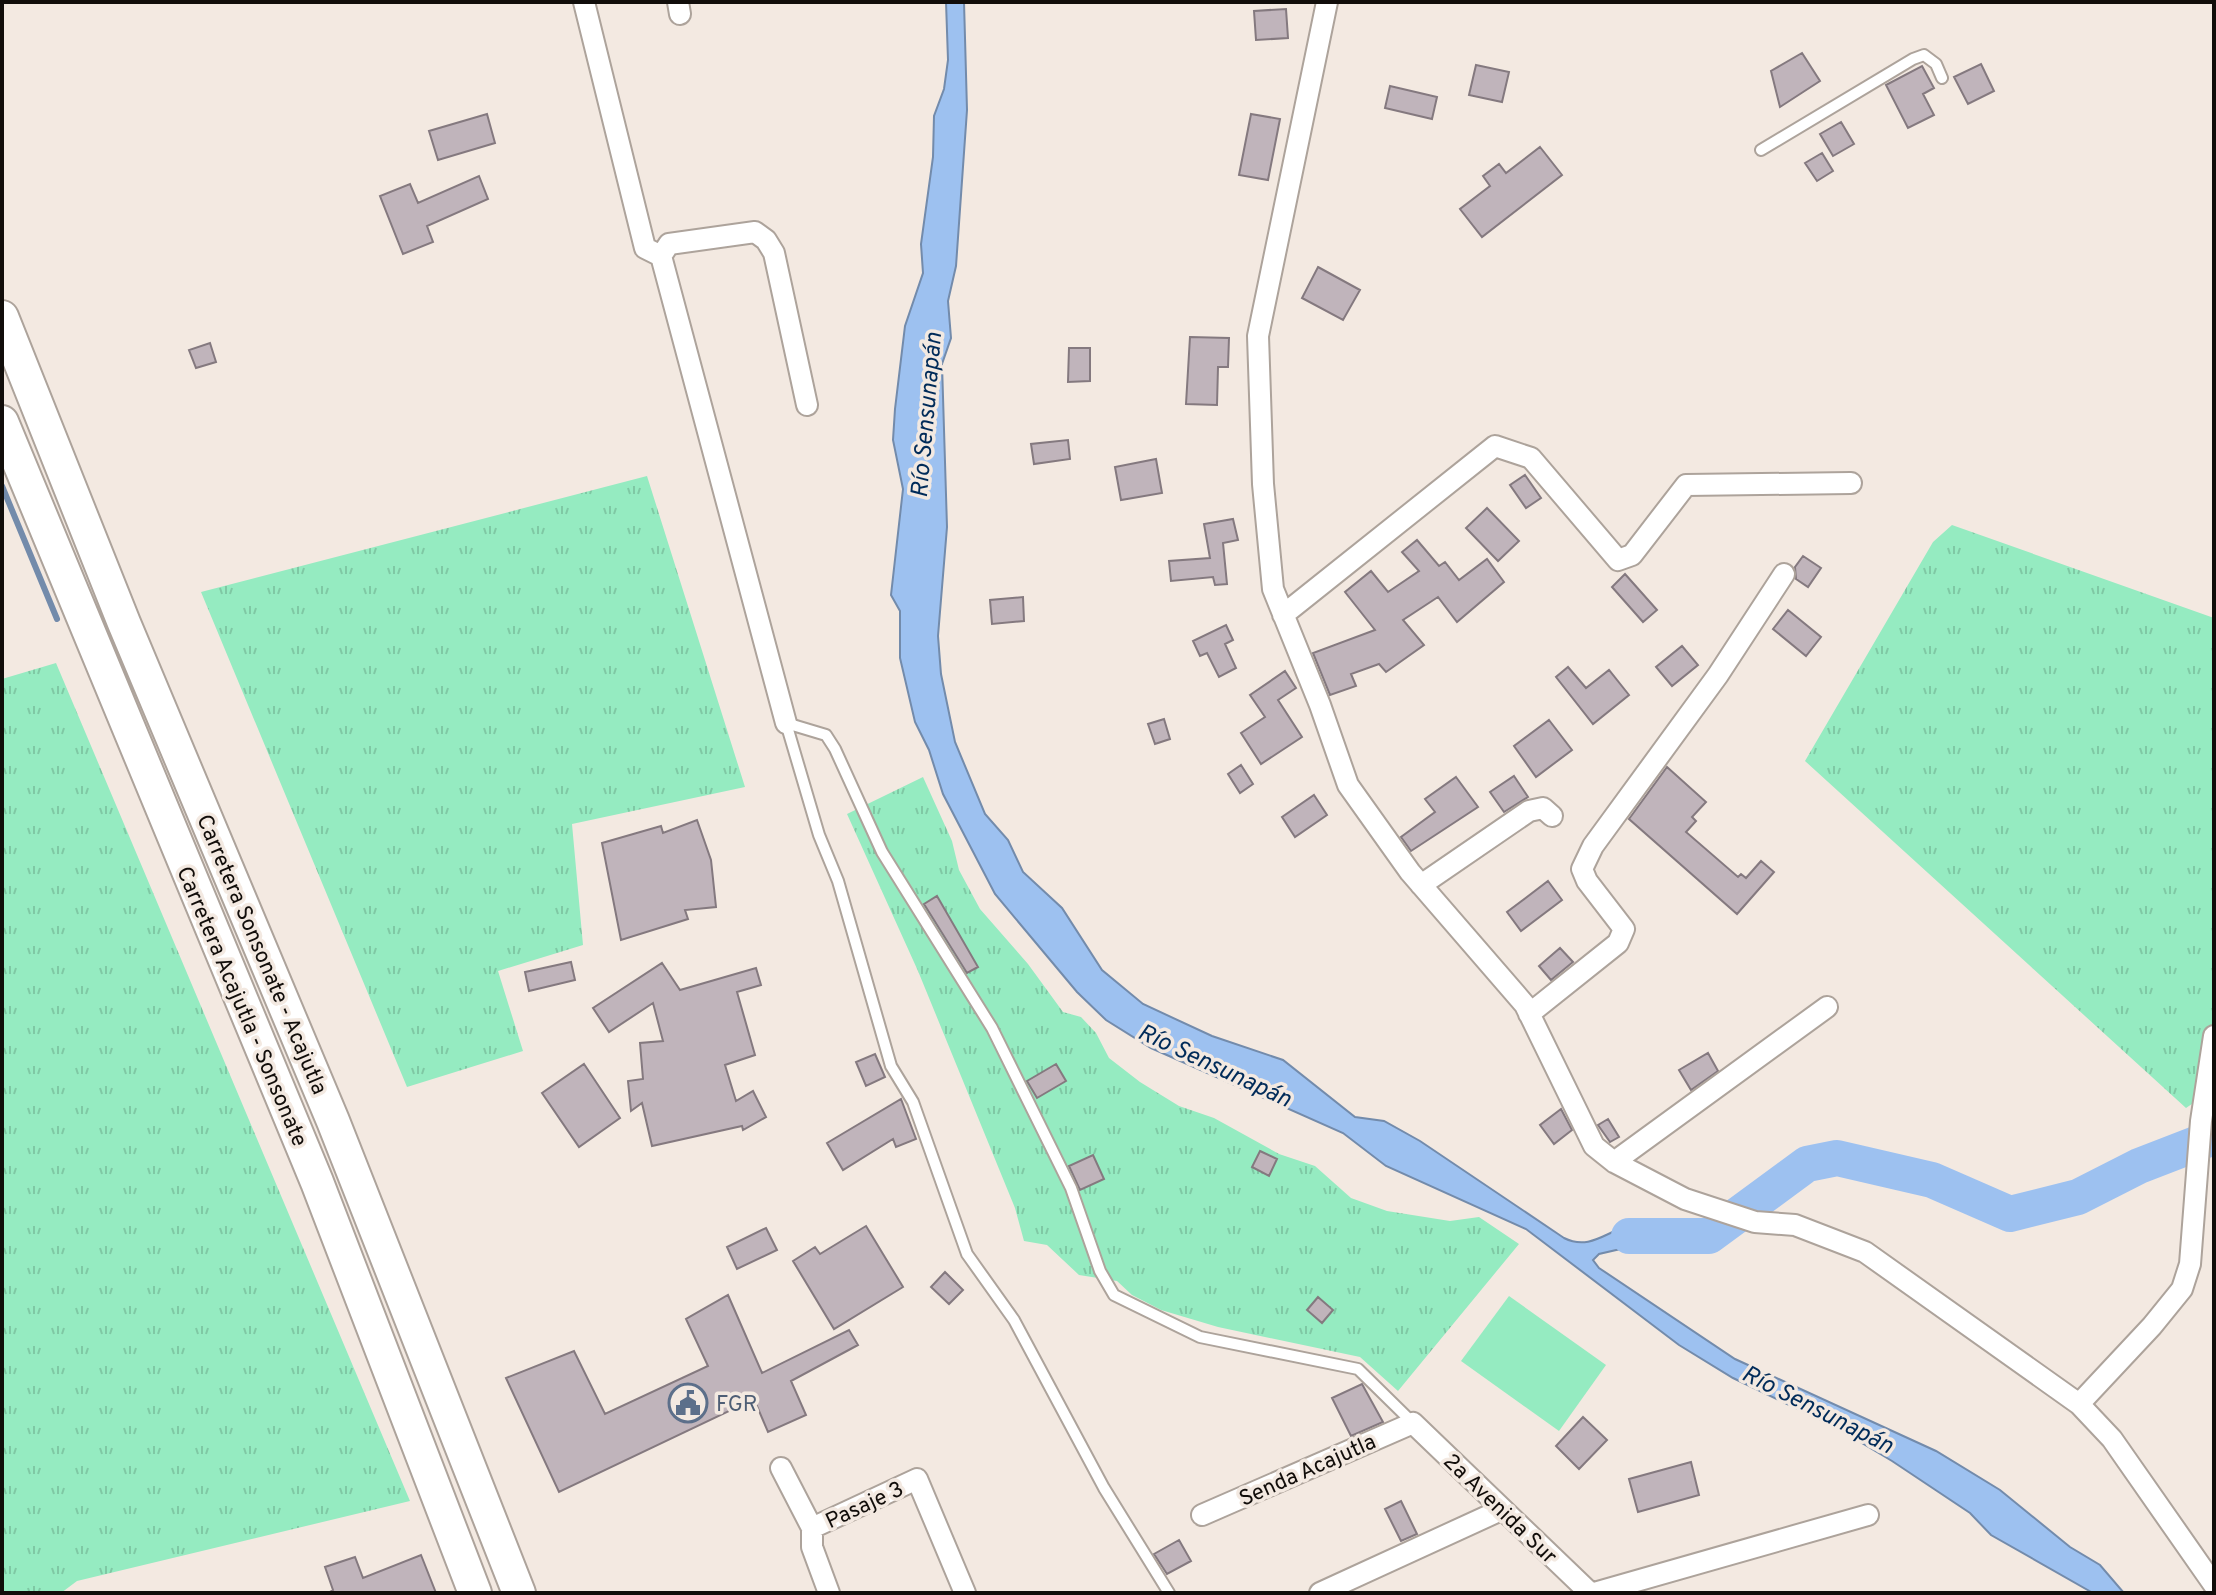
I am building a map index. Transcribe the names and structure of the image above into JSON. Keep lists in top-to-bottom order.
{
  "streets": {
    "highway": ["Carretera Sonsonate - Acajutla", "Carretera Acajutla - Sonsonate"],
    "street": ["Senda Acajutla", "Pasaje 3", "2a Avenida Sur"]
  },
  "crossings": [
    ["Senda Acajutla", "2a Avenida Sur"]
  ],
  "water": ["Río Sensunapán"],
  "places": {
    "public building": ["FGR"]
  }
}
